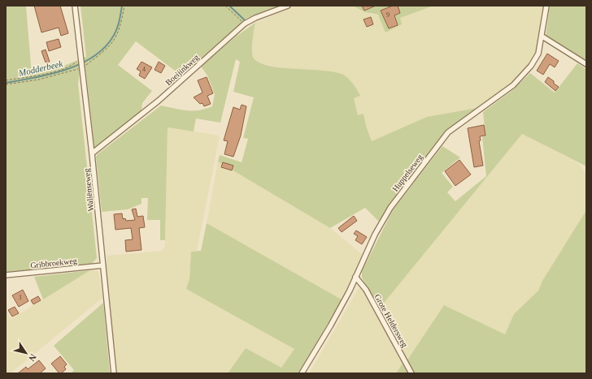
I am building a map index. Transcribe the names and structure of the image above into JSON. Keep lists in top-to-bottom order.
{
  "streets": {
    "street": [
      "Boeijinkweg",
      "Huppelseweg",
      "Waliënseweg",
      "Gribbroekweg",
      "Grote Heldersweg"
    ]
  },
  "crossings": [
    ["Boeijinkweg", "Waliënseweg"],
    ["Huppelseweg", "Grote Heldersweg"],
    ["Waliënseweg", "Gribbroekweg"]
  ],
  "water": ["Modderbeek"],
  "house_numbers": ["9", "4", "1"],
  "north": "bottom right"
}
